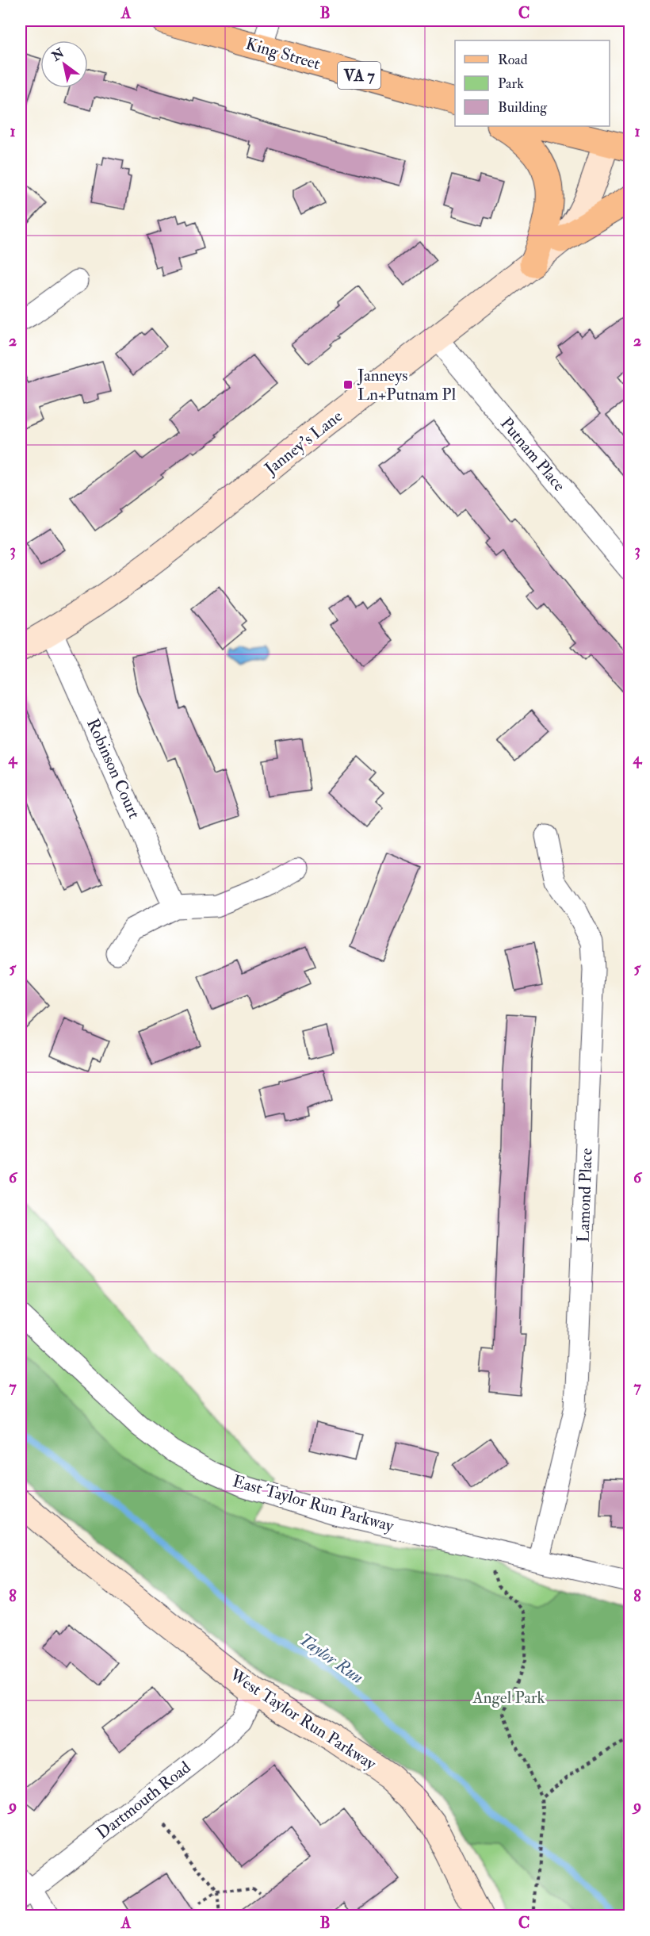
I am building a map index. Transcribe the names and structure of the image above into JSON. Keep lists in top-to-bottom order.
{
  "streets": {
    "main road": [
      "King Street",
      "VA 7",
      "Janney's Lane",
      "West Taylor Run Parkway"
    ],
    "street": [
      "Putnam Place",
      "Robinson Court",
      "Lamond Place",
      "East Taylor Run Parkway",
      "Dartmouth Road"
    ]
  },
  "crossings": [
    ["Janney's Lane", "Putnam Place"],
    ["Janney's Lane", "Robinson Court"],
    ["Lamond Place", "East Taylor Run Parkway"],
    ["West Taylor Run Parkway", "Dartmouth Road"]
  ],
  "water": ["Taylor Run"],
  "parks": ["Angel Park"],
  "places": {
    "transit": ["Janneys Ln+Putnam Pl"]
  },
  "legend": ["Road", "Park", "Building"],
  "north": "top left",
  "grid": {
    "columns": ["A", "B", "C"],
    "rows": [
      "1",
      "2",
      "3",
      "4",
      "5",
      "6",
      "7",
      "8",
      "9"
    ]
  }
}
